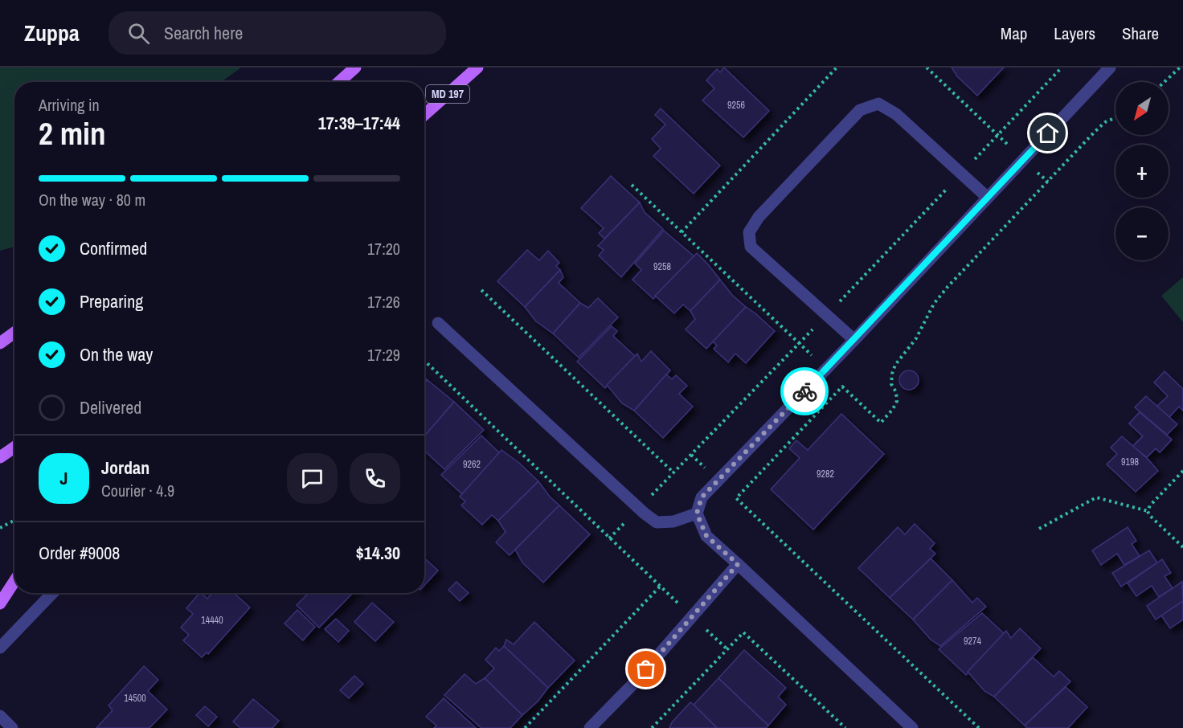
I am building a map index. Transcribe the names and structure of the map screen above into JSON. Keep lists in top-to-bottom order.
{
  "streets": {
    "main road": ["MD 197"]
  },
  "house_numbers": [
    "9256",
    "9258",
    "9198",
    "9262",
    "9282",
    "14440",
    "9274",
    "14500"
  ],
  "north": "bottom left",
  "page": {
    "header": "Zuppa",
    "search": "Search here",
    "nav": ["Map", "Layers", "Share"],
    "map_buttons": ["+", "−"],
    "heading": ["2 min", "Arriving in", "17:39–17:44"],
    "panel": [
      "Jordan",
      "Courier · 4.9",
      "Order #9008",
      "$14.30"
    ],
    "bar": "On the way · 80 m",
    "list": [
      ["Confirmed", "17:20"],
      ["Preparing", "17:26"],
      ["On the way", "17:29"],
      "Delivered"
    ],
    "round": "J"
  }
}
